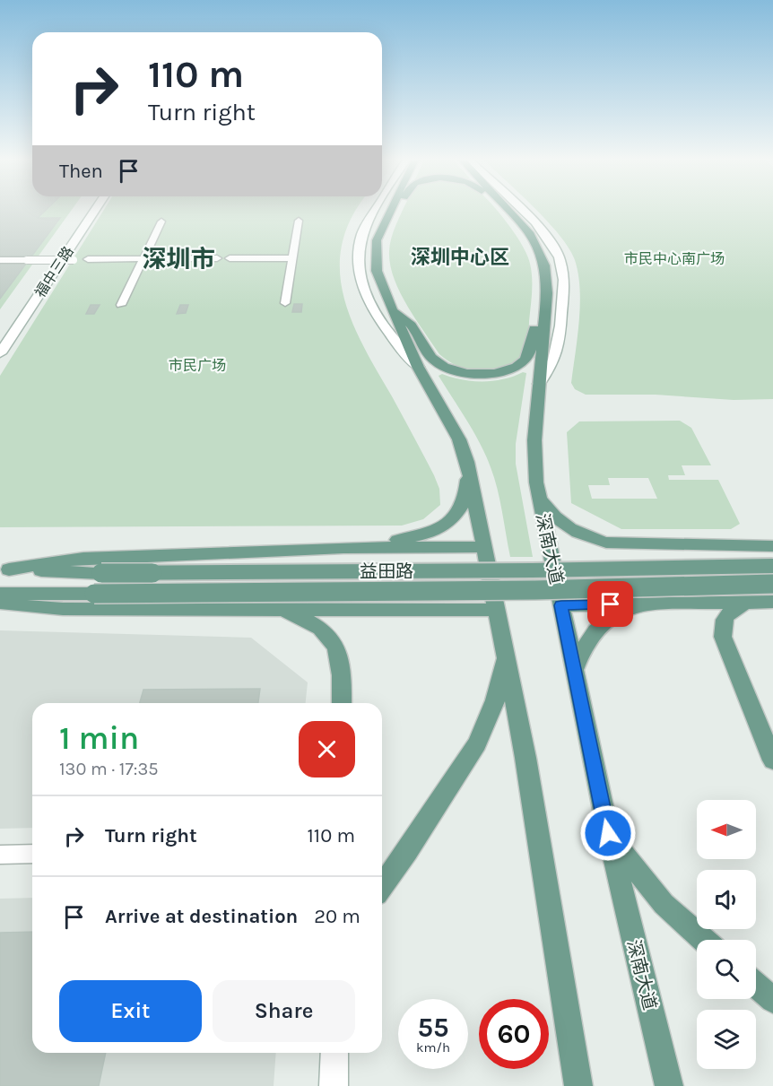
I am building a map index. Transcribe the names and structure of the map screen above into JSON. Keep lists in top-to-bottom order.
{
  "streets": {
    "main road": ["福中三路", "深南大道", "益田路"]
  },
  "districts": ["深圳中心区", "深圳市"],
  "parks": ["市民中心南广场", "市民广场"],
  "north": "left",
  "page": {
    "turn": ["110 m", "Turn right"],
    "then": "Then",
    "heading": ["1 min", "130 m · 17:35"],
    "list": [
      {
        "name": "Turn right",
        "value": "110 m"
      },
      {
        "name": "Arrive at destination",
        "value": "20 m"
      }
    ],
    "buttons": ["Exit", "Share"],
    "speed": "55 km/h",
    "limit": "60"
  }
}
